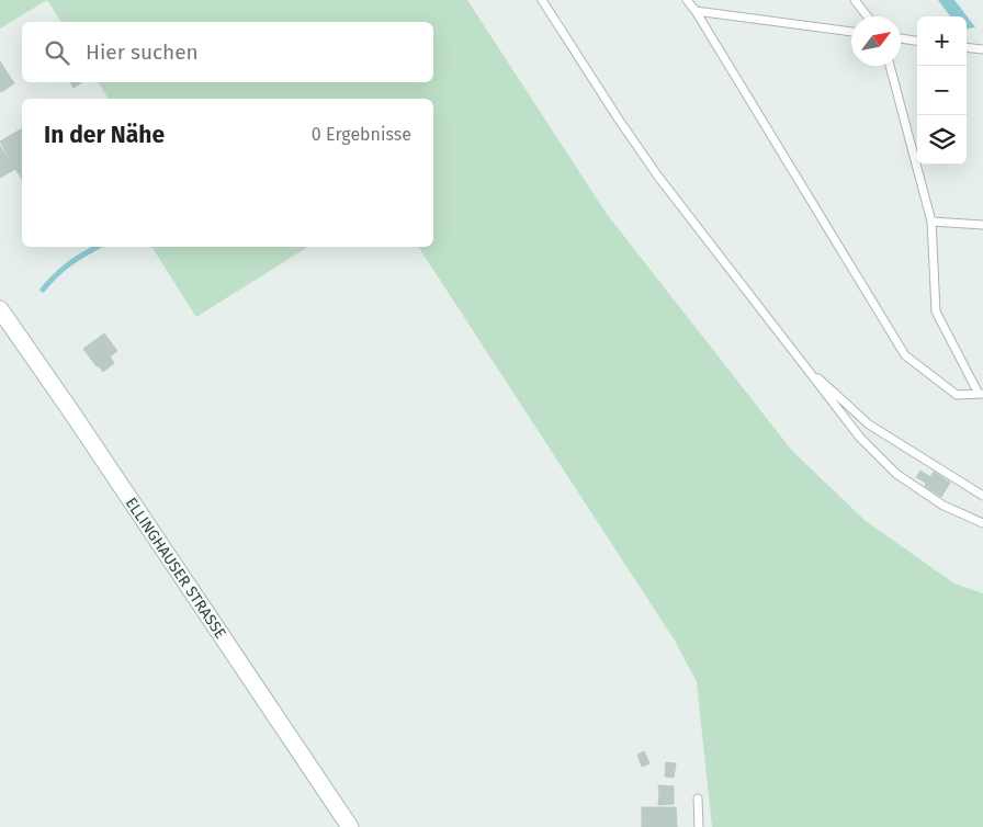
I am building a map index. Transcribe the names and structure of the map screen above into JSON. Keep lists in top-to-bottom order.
{
  "streets": {
    "main road": ["ELLINGHAUSER STRASSE"]
  },
  "north": "top right",
  "page": {
    "map_buttons": ["+", "−"],
    "search": "Hier suchen",
    "heading": ["In der Nähe", "0 Ergebnisse"]
  }
}
